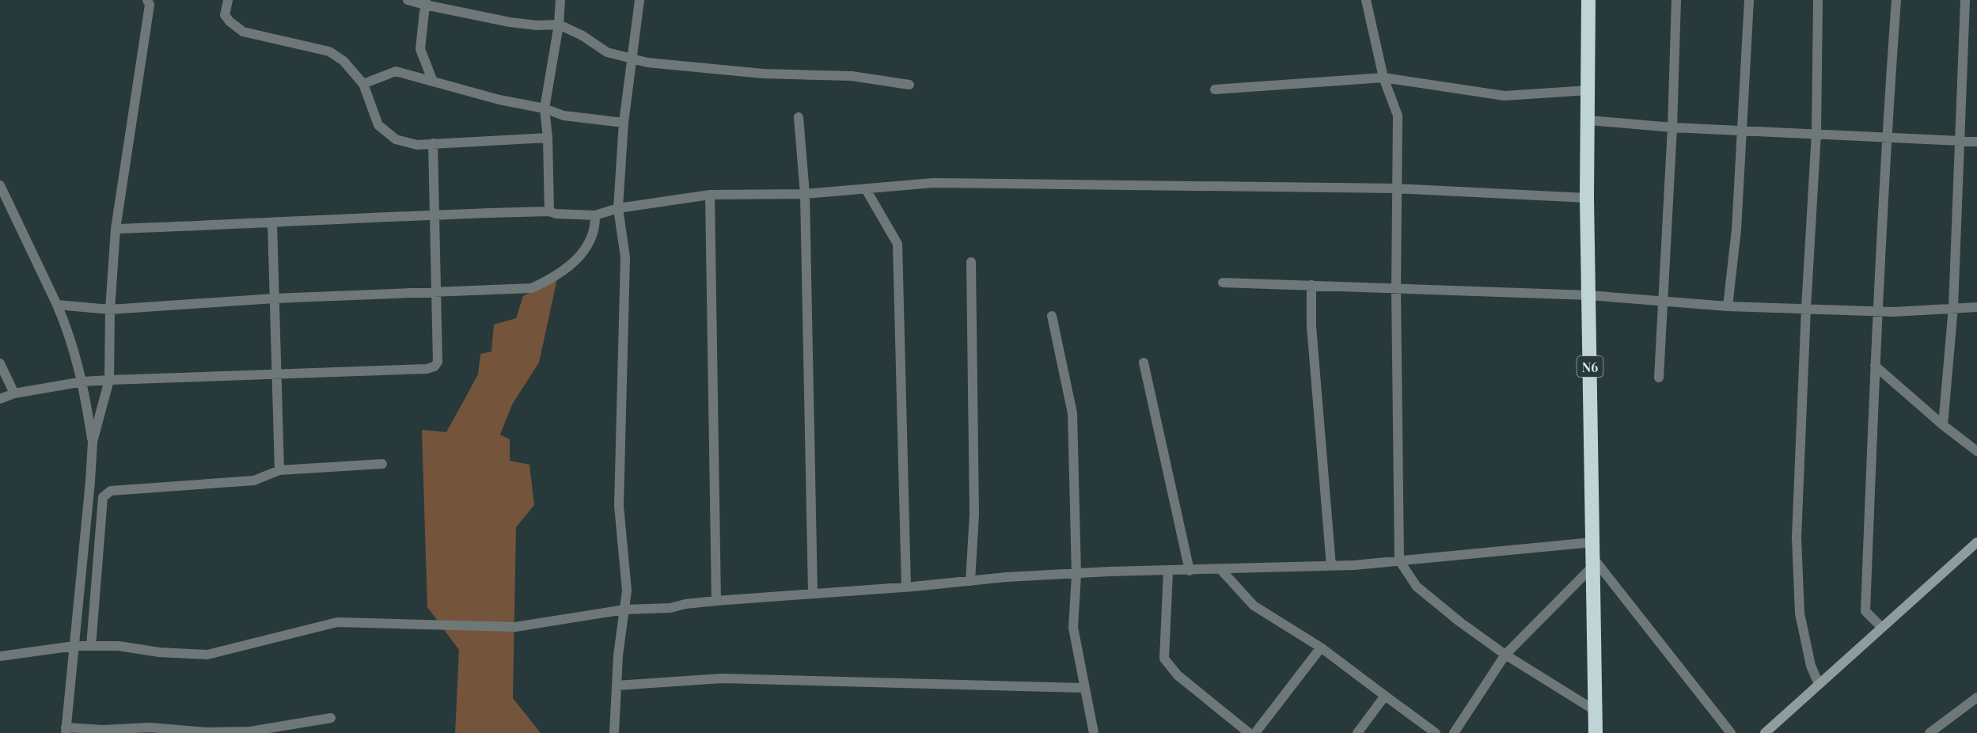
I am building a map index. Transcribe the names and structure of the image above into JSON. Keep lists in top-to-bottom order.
{
  "streets": {
    "highway": ["N6"]
  }
}
